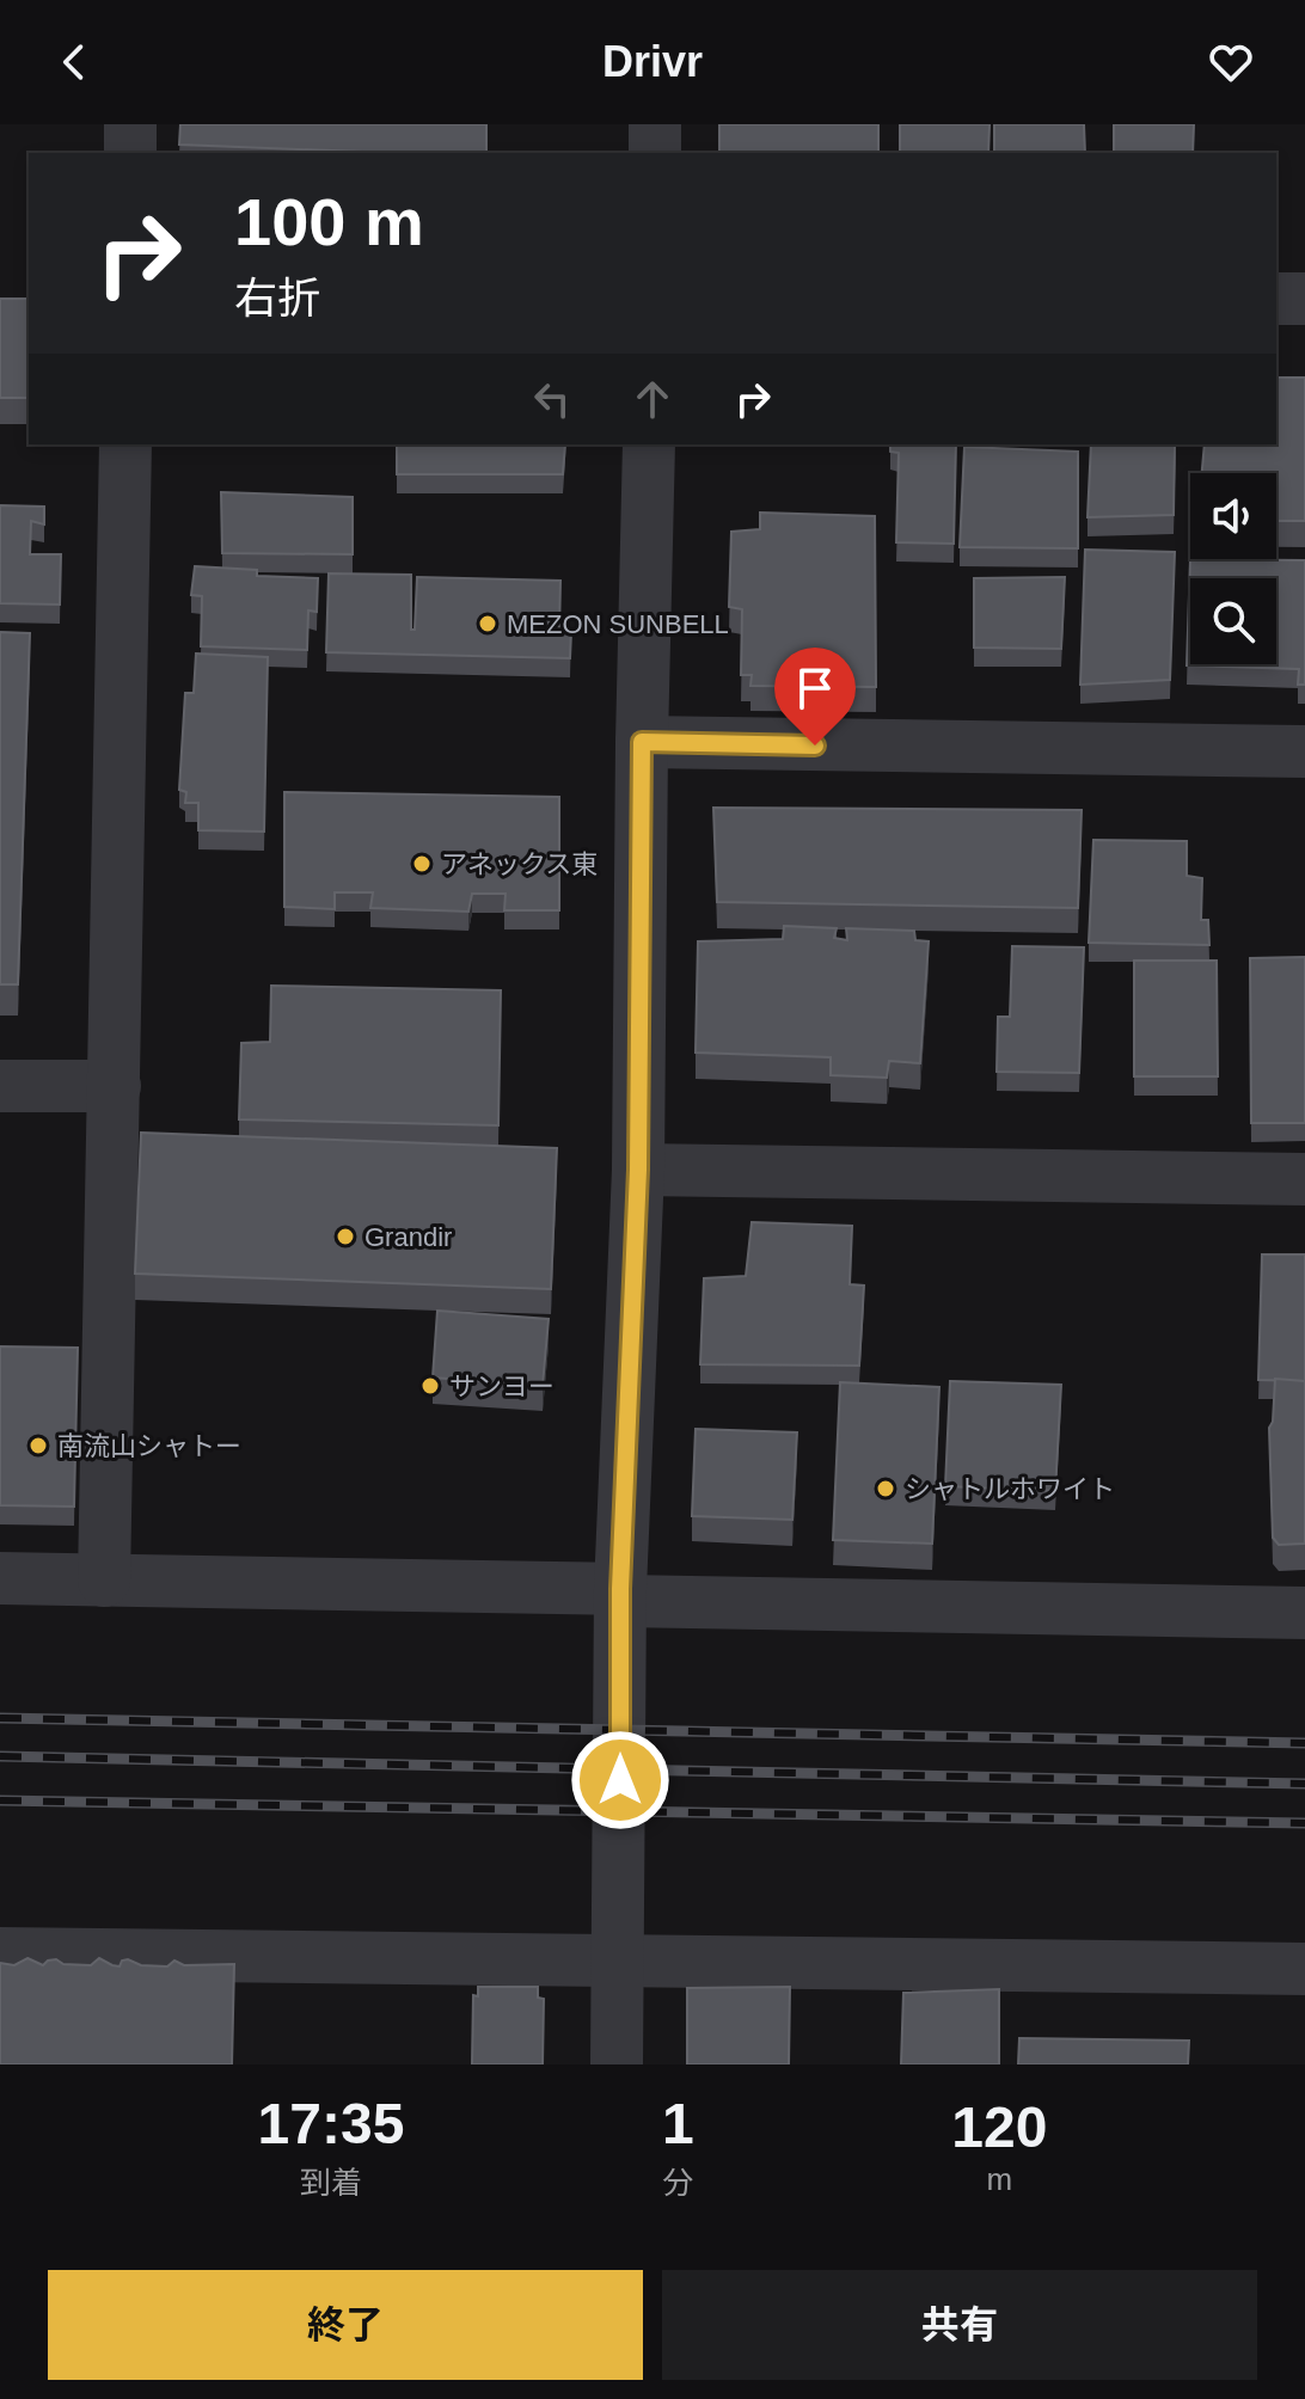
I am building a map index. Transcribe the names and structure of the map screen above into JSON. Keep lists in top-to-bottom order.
{
  "places": [
    "MEZON SUNBELL",
    "アネックス東",
    "Grandir",
    "サンヨー",
    "南流山シャトー",
    "シャトルホワイト"
  ],
  "page": {
    "header": "Drivr",
    "turn": ["100 m", "右折"],
    "eta": [
      "17:35",
      "到着",
      "1",
      "分",
      "120",
      "m"
    ],
    "buttons": ["終了", "共有"]
  }
}
